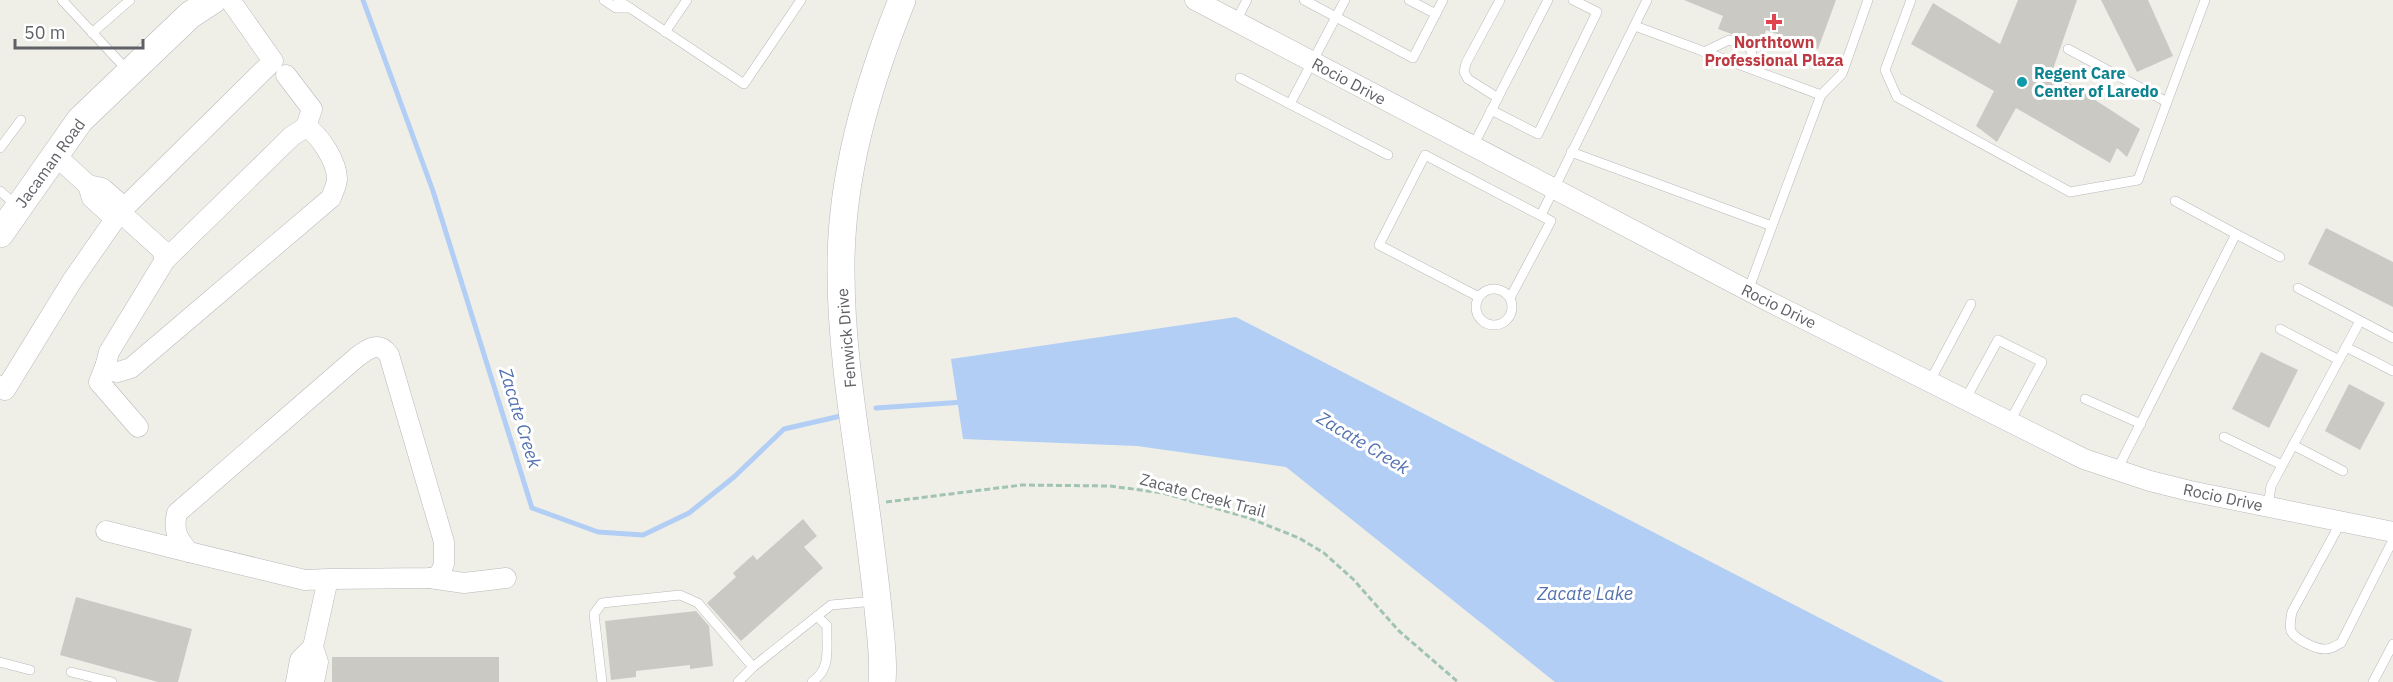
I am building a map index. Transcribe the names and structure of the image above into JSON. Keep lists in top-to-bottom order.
{
  "streets": {
    "street": ["Rocio Drive", "Jacaman Road", "Fenwick Drive"],
    "path": ["Zacate Creek Trail"]
  },
  "water": ["Zacate Creek", "Zacate Lake"],
  "places": {
    "health": ["Northtown Professional Plaza"],
    "other": ["Regent Care Center of Laredo"]
  },
  "scale_bar": "50 m"
}
